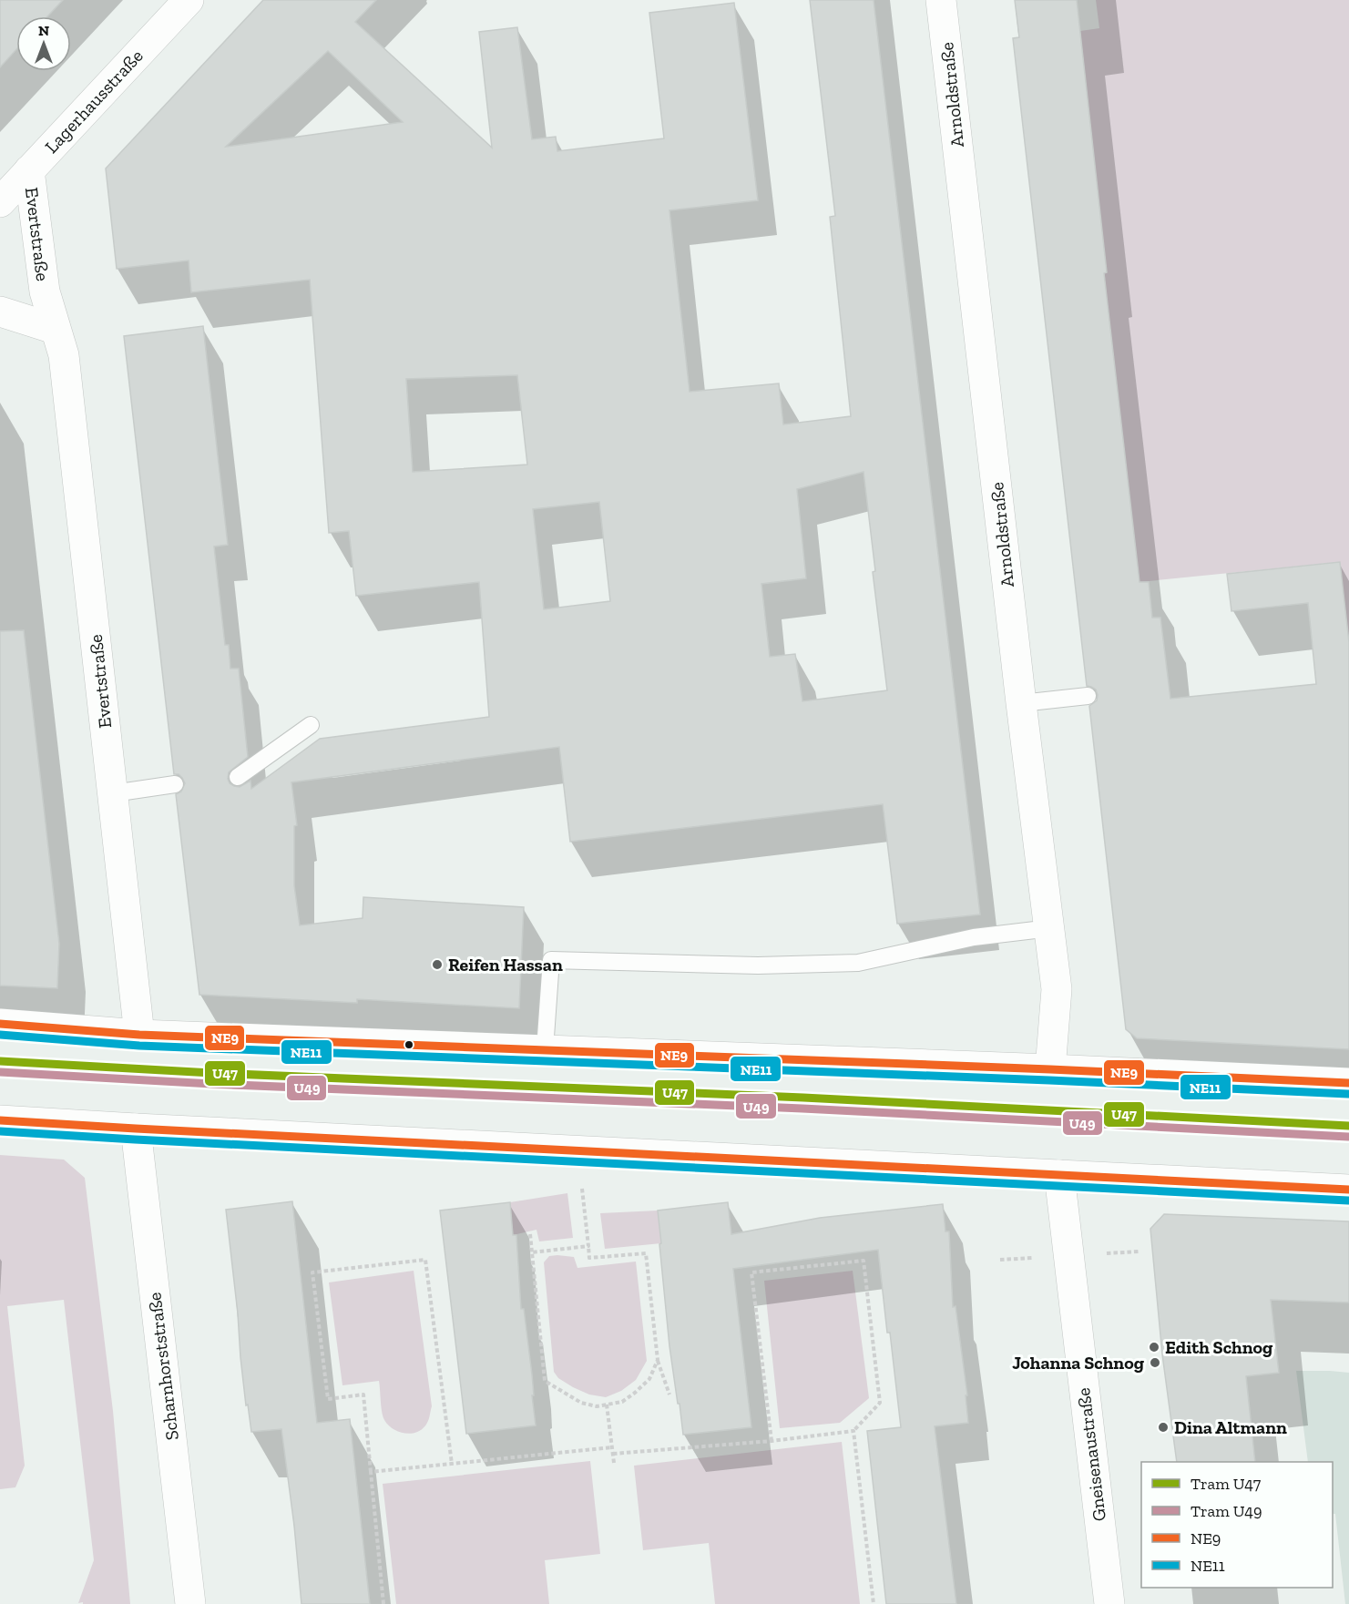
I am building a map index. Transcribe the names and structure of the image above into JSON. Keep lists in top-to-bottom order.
{
  "streets": {
    "street": [
      "Arnoldstraße",
      "Lagerhausstraße",
      "Evertstraße",
      "Scharnhorststraße",
      "Gneisenaustraße"
    ]
  },
  "crossings": [
    ["Lagerhausstraße", "Evertstraße"]
  ],
  "places": [
    "Reifen Hassan",
    "Edith Schnog",
    "Johanna Schnog",
    "Dina Altmann"
  ],
  "lines": [
    "transit line NE9",
    "transit line NE11",
    "tram line U47",
    "tram line U49"
  ],
  "legend": [
    "Tram U47",
    "Tram U49",
    "NE9",
    "NE11"
  ],
  "north": "top"
}
